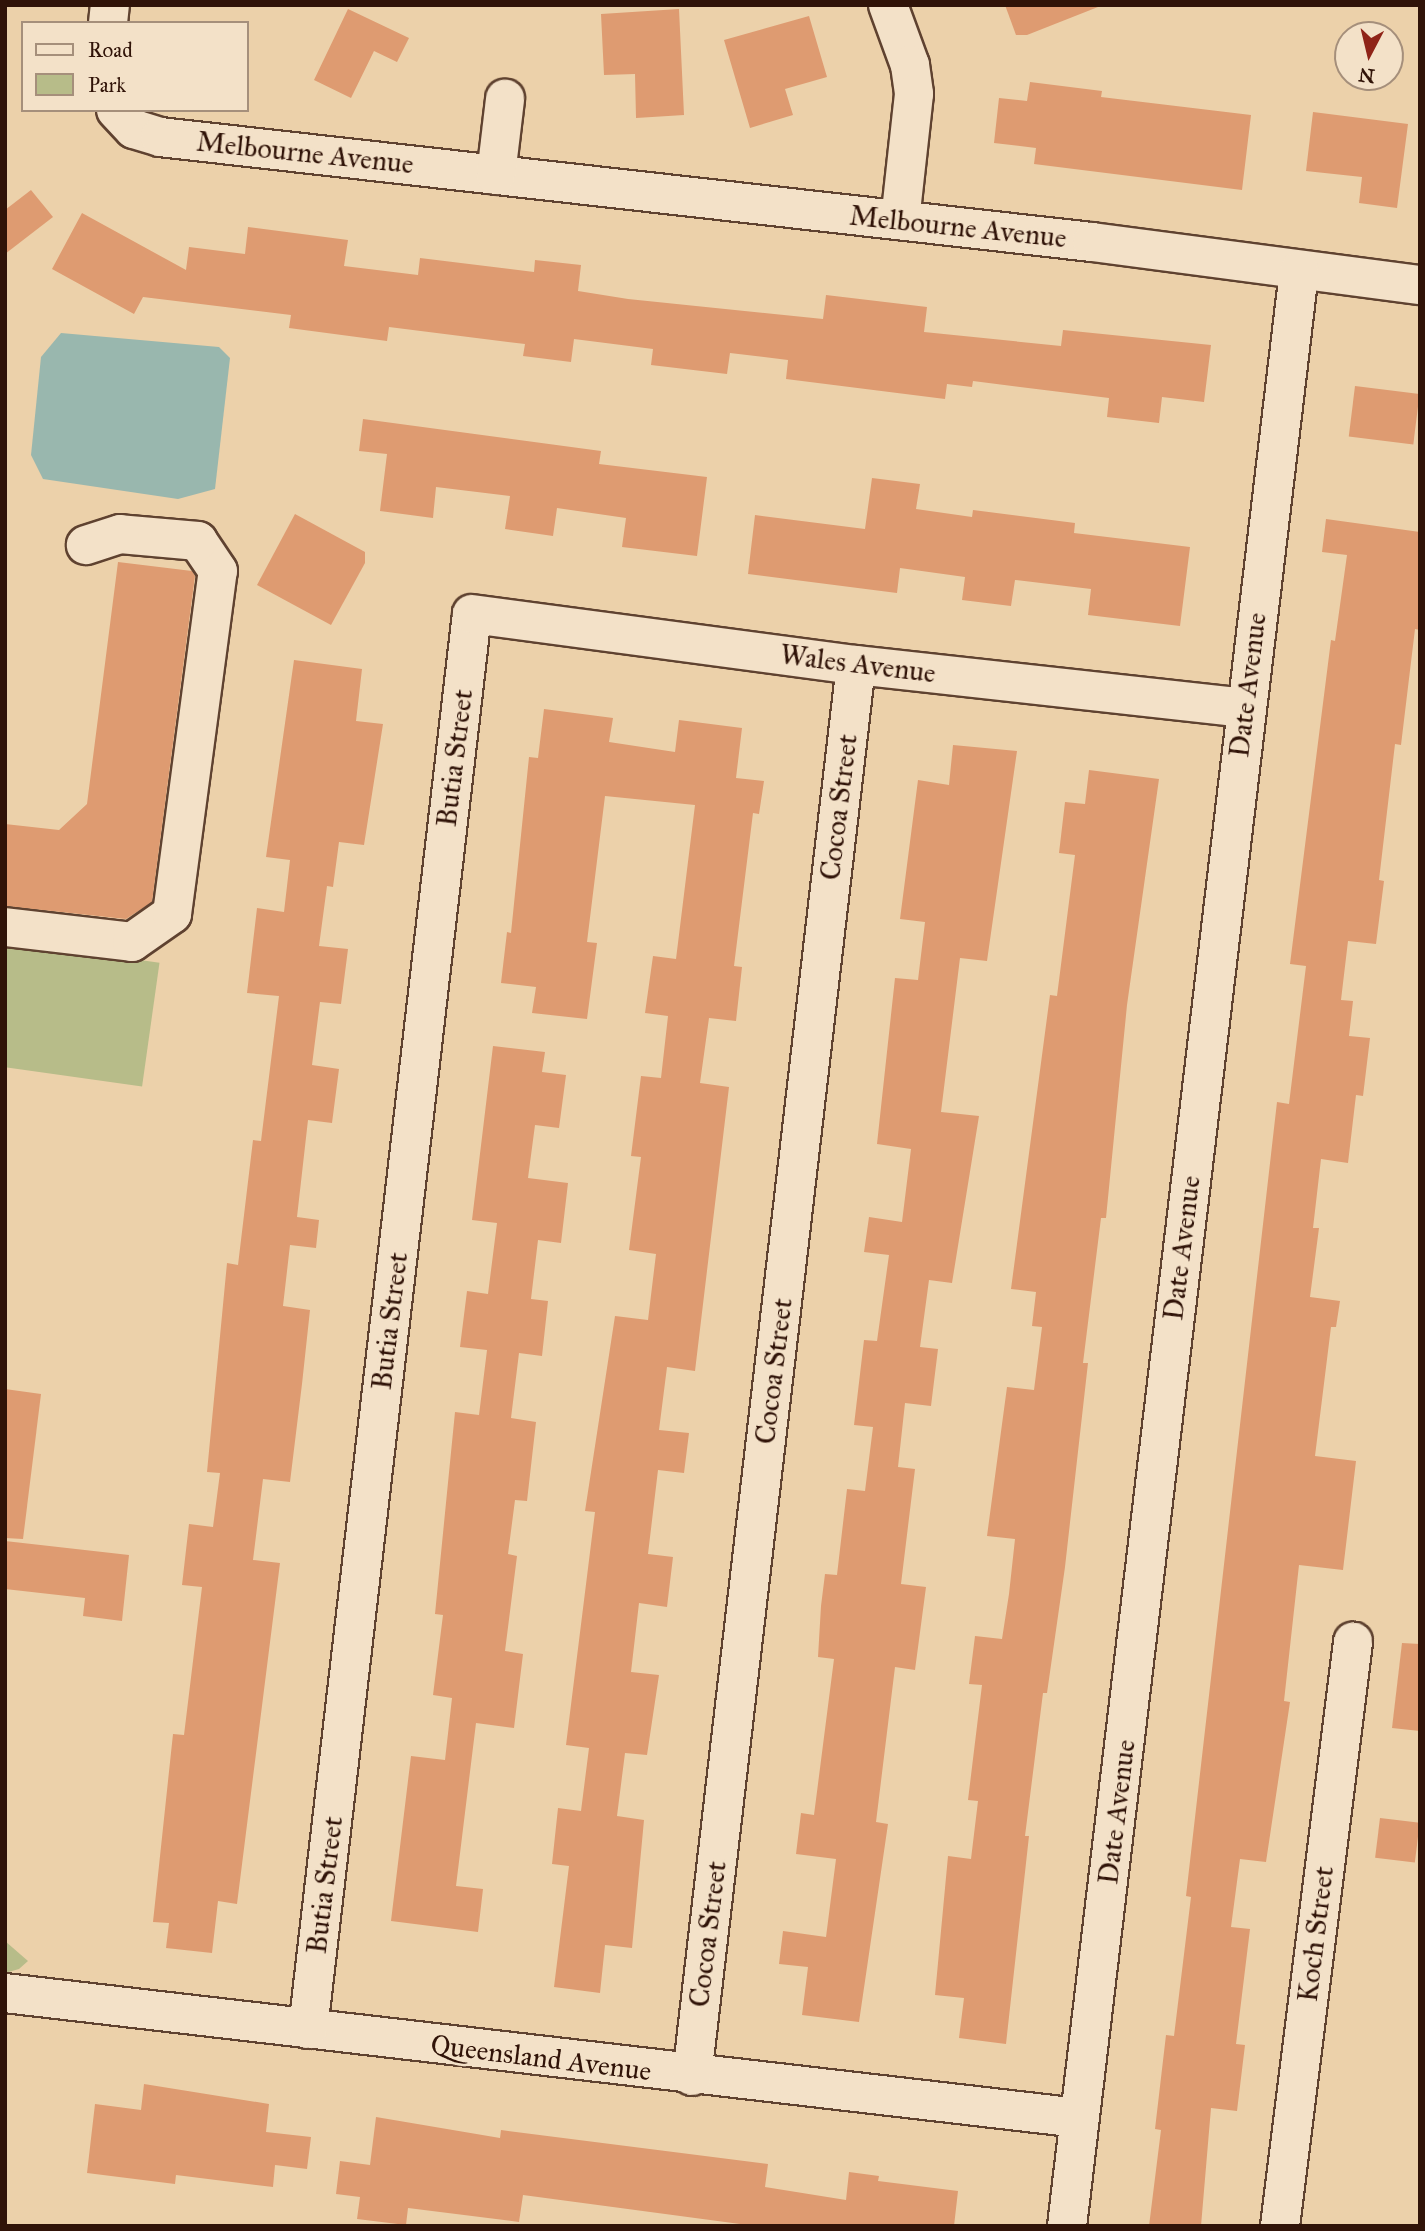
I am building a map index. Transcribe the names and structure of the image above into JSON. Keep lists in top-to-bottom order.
{
  "streets": {
    "street": [
      "Melbourne Avenue",
      "Wales Avenue",
      "Date Avenue",
      "Butia Street",
      "Cocoa Street",
      "Koch Street",
      "Queensland Avenue"
    ]
  },
  "crossings": [
    ["Melbourne Avenue", "Date Avenue"],
    ["Wales Avenue", "Date Avenue"],
    ["Wales Avenue", "Butia Street"],
    ["Wales Avenue", "Cocoa Street"],
    ["Date Avenue", "Queensland Avenue"],
    ["Butia Street", "Queensland Avenue"],
    ["Cocoa Street", "Queensland Avenue"]
  ],
  "legend": ["Road", "Park"],
  "north": "bottom"
}
